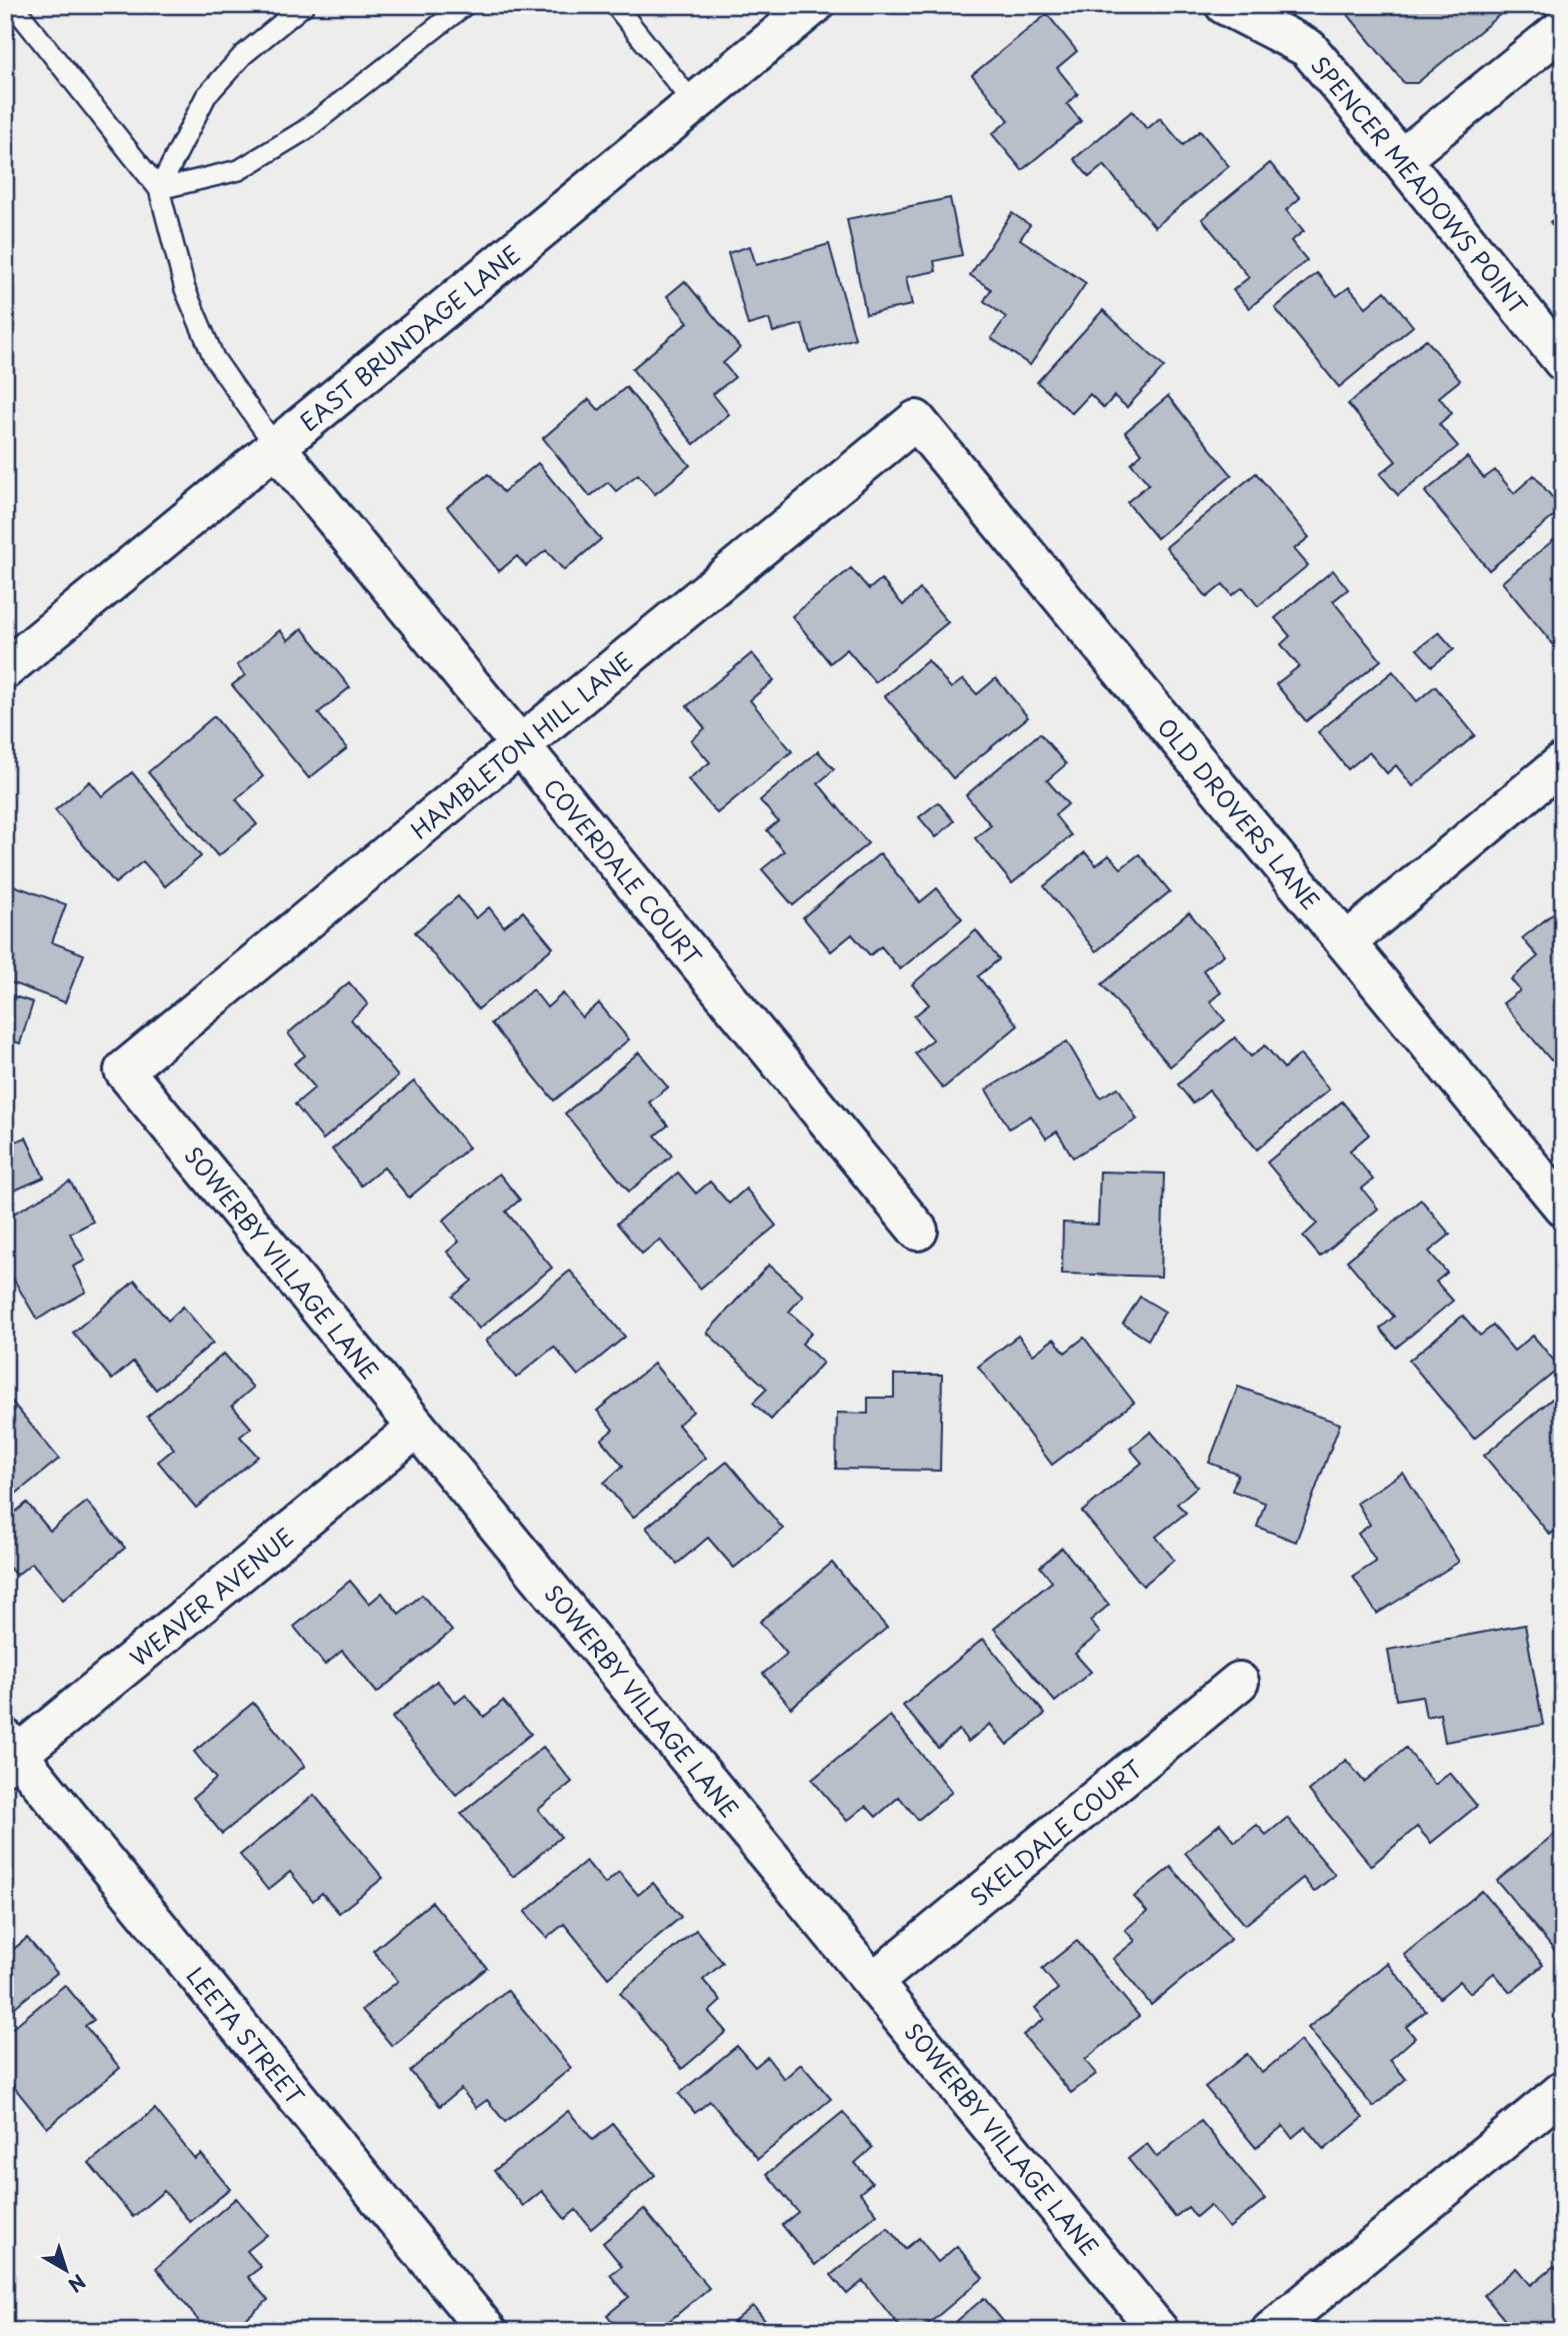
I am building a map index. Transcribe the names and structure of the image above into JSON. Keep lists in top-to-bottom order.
{
  "streets": {
    "street": [
      "SPENCER MEADOWS POINT",
      "EAST BRUNDAGE LANE",
      "HAMBLETON HILL LANE",
      "OLD DROVERS LANE",
      "COVERDALE COURT",
      "SOWERBY VILLAGE LANE",
      "WEAVER AVENUE",
      "SKELDALE COURT",
      "LEETA STREET"
    ]
  },
  "crossings": [
    ["EAST BRUNDAGE LANE", "COVERDALE COURT"],
    ["HAMBLETON HILL LANE", "OLD DROVERS LANE"],
    ["HAMBLETON HILL LANE", "COVERDALE COURT"],
    ["HAMBLETON HILL LANE", "SOWERBY VILLAGE LANE"],
    ["SOWERBY VILLAGE LANE", "WEAVER AVENUE"],
    ["SOWERBY VILLAGE LANE", "SKELDALE COURT"],
    ["WEAVER AVENUE", "LEETA STREET"]
  ],
  "north": "bottom right"
}
